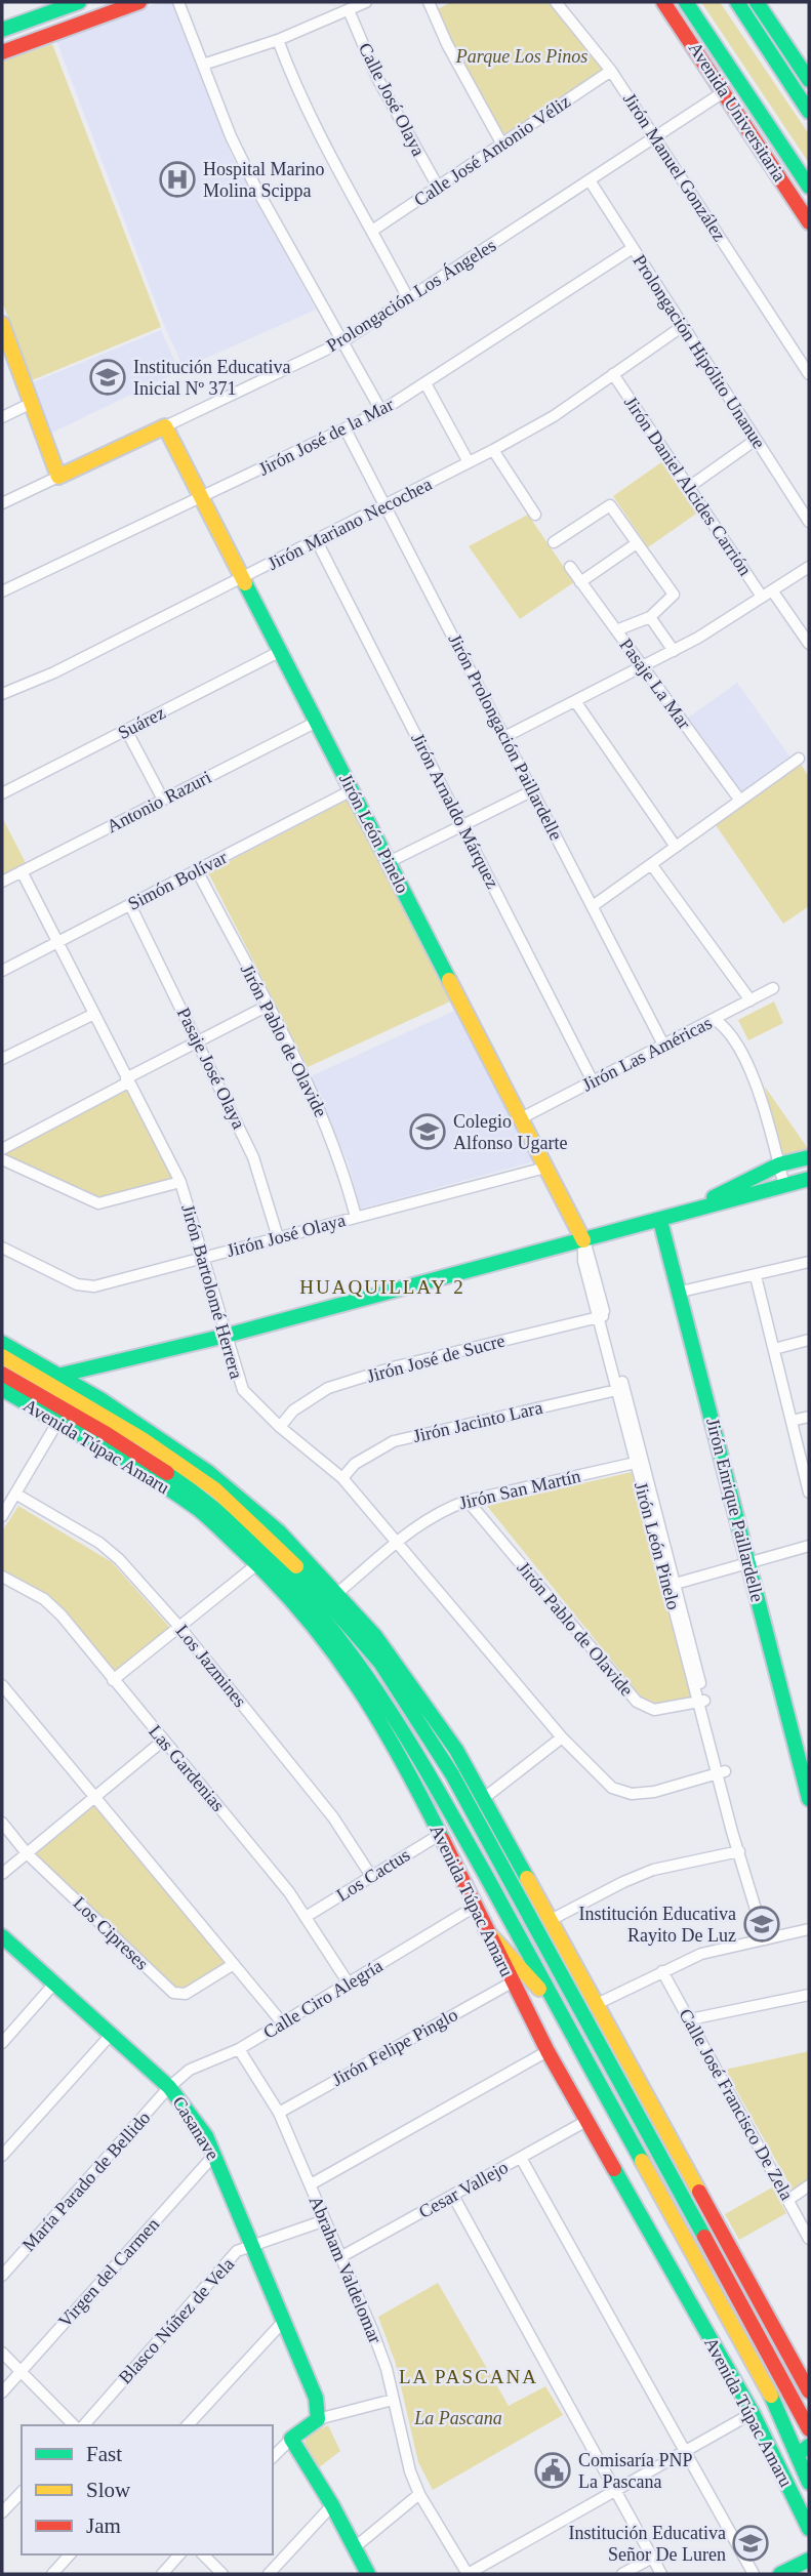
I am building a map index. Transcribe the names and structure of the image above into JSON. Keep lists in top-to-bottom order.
{
  "streets": {
    "main road": [
      "Avenida Universitaria",
      "Prolongación Los Ángeles",
      "Jirón León Pinelo",
      "Avenida Túpac Amaru",
      "Jirón Enrique Paillardelle",
      "Casanave"
    ],
    "street": [
      "Calle José Olaya",
      "Calle José Antonio Véliz",
      "Jirón Manuel González",
      "Prolongación Hipólito Unanue",
      "Jirón José de la Mar",
      "Jirón Daniel Alcides Carrión",
      "Jirón Mariano Necochea",
      "Pasaje La Mar",
      "Suárez",
      "Jirón Prolongación Paillardelle",
      "Antonio Razuri",
      "Jirón Arnaldo Márquez",
      "Simón Bolívar",
      "Jirón Pablo de Olavide",
      "Jirón Las Américas",
      "Pasaje José Olaya",
      "Jirón José Olaya",
      "Jirón Bartolomé Herrera",
      "Jirón José de Sucre",
      "Jirón Jacinto Lara",
      "Jirón San Martín",
      "Los Jazmines",
      "Las Gardenias",
      "Los Cactus",
      "Los Cipreses",
      "Calle Ciro Alegría",
      "Jirón Felipe Pinglo",
      "Calle José Francisco De Zela",
      "María Parado de Bellido",
      "Cesar Vallejo",
      "Abraham Valdelomar",
      "Virgen del Carmen",
      "Blasco Núñez de Vela"
    ]
  },
  "crossings": [
    ["Calle José Olaya", "Calle José Antonio Véliz"],
    ["Avenida Universitaria", "Prolongación Los Ángeles"],
    ["Calle José Antonio Véliz", "Jirón Manuel González"],
    ["Jirón Manuel González", "Prolongación Los Ángeles"],
    ["Prolongación Los Ángeles", "Prolongación Hipólito Unanue"],
    ["Prolongación Los Ángeles", "Jirón León Pinelo"],
    ["Prolongación Hipólito Unanue", "Jirón José de la Mar"],
    ["Prolongación Hipólito Unanue", "Jirón Mariano Necochea"],
    ["Jirón José de la Mar", "Jirón Prolongación Paillardelle"],
    ["Jirón José de la Mar", "Jirón León Pinelo"],
    ["Jirón Daniel Alcides Carrión", "Jirón Mariano Necochea"],
    ["Jirón Mariano Necochea", "Jirón Prolongación Paillardelle"],
    ["Jirón Mariano Necochea", "Jirón Arnaldo Márquez"],
    ["Jirón Mariano Necochea", "Jirón León Pinelo"],
    ["Suárez", "Jirón León Pinelo"],
    ["Jirón Prolongación Paillardelle", "Jirón Las Américas"],
    ["Antonio Razuri", "Jirón León Pinelo"],
    ["Antonio Razuri", "Jirón Bartolomé Herrera"],
    ["Jirón Arnaldo Márquez", "Jirón Las Américas"],
    ["Jirón León Pinelo", "Simón Bolívar"],
    ["Jirón León Pinelo", "Jirón Pablo de Olavide"],
    ["Jirón León Pinelo", "Jirón Las Américas"],
    ["Jirón León Pinelo", "Jirón José Olaya"],
    ["Jirón León Pinelo", "Jirón Bartolomé Herrera"],
    ["Jirón León Pinelo", "Jirón José de Sucre"],
    ["Jirón León Pinelo", "Jirón Jacinto Lara"],
    ["Jirón León Pinelo", "Jirón San Martín"],
    ["Simón Bolívar", "Jirón Pablo de Olavide"],
    ["Simón Bolívar", "Pasaje José Olaya"],
    ["Simón Bolívar", "Jirón Bartolomé Herrera"],
    ["Jirón Pablo de Olavide", "Jirón José Olaya"],
    ["Jirón Pablo de Olavide", "Jirón San Martín"],
    ["Pasaje José Olaya", "Jirón José Olaya"],
    ["Jirón José Olaya", "Jirón Bartolomé Herrera"],
    ["Jirón Bartolomé Herrera", "Jirón José de Sucre"],
    ["Jirón Bartolomé Herrera", "Jirón Jacinto Lara"],
    ["Jirón Bartolomé Herrera", "Jirón San Martín"],
    ["Avenida Túpac Amaru", "Jirón San Martín"],
    ["Avenida Túpac Amaru", "Los Cactus"],
    ["Avenida Túpac Amaru", "Calle Ciro Alegría"],
    ["Avenida Túpac Amaru", "Jirón Felipe Pinglo"],
    ["Avenida Túpac Amaru", "Cesar Vallejo"],
    ["Los Jazmines", "Los Cactus"],
    ["Las Gardenias", "Los Cactus"],
    ["Las Gardenias", "Calle Ciro Alegría"],
    ["Calle Ciro Alegría", "Casanave"],
    ["Calle Ciro Alegría", "María Parado de Bellido"],
    ["Calle Ciro Alegría", "Abraham Valdelomar"],
    ["Jirón Felipe Pinglo", "Abraham Valdelomar"],
    ["Casanave", "María Parado de Bellido"],
    ["Casanave", "Virgen del Carmen"],
    ["Casanave", "Blasco Núñez de Vela"],
    ["Cesar Vallejo", "Abraham Valdelomar"],
    ["Abraham Valdelomar", "Blasco Núñez de Vela"]
  ],
  "districts": ["HUAQUILLAY 2", "LA PASCANA"],
  "parks": ["Parque Los Pinos", "La Pascana"],
  "places": {
    "hospital": ["Hospital Marino Molina Scippa"],
    "school or university": [
      "Institución Educativa Inicial Nº 371",
      "Colegio Alfonso Ugarte",
      "Institución Educativa Rayito De Luz",
      "Institución Educativa Señor De Luren"
    ],
    "public building": ["Comisaría PNP La Pascana"]
  },
  "legend": ["Fast", "Slow", "Jam"]
}
